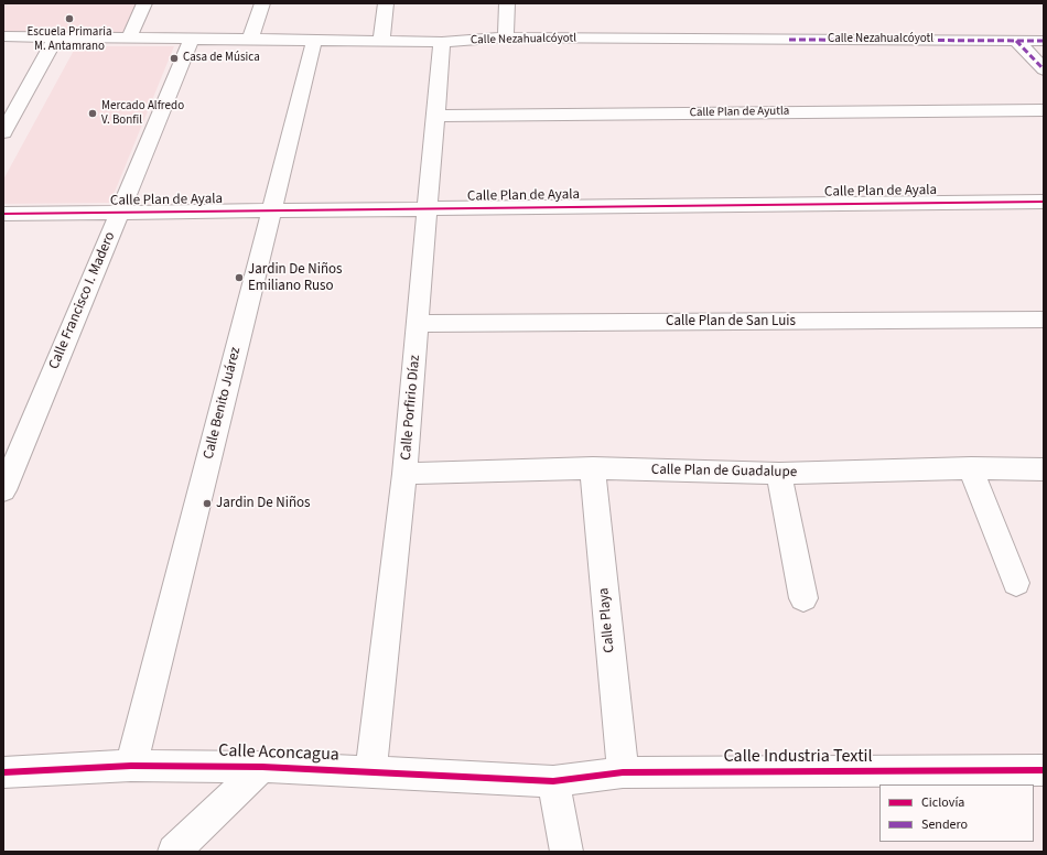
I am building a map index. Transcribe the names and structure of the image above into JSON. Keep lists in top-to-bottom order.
{
  "streets": {
    "street": [
      "Calle Nezahualcóyotl",
      "Calle Plan de Ayutla",
      "Calle Plan de Ayala",
      "Calle Francisco I. Madero",
      "Calle Plan de San Luis",
      "Calle Benito Juárez",
      "Calle Porfirio Díaz",
      "Calle Plan de Guadalupe",
      "Calle Playa",
      "Calle Aconcagua",
      "Calle Industria Textil"
    ]
  },
  "crossings": [
    ["Calle Nezahualcóyotl", "Calle Francisco I. Madero"],
    ["Calle Nezahualcóyotl", "Calle Benito Juárez"],
    ["Calle Nezahualcóyotl", "Calle Porfirio Díaz"],
    ["Calle Plan de Ayutla", "Calle Porfirio Díaz"],
    ["Calle Plan de Ayala", "Calle Francisco I. Madero"],
    ["Calle Plan de Ayala", "Calle Benito Juárez"],
    ["Calle Plan de Ayala", "Calle Porfirio Díaz"],
    ["Calle Plan de San Luis", "Calle Porfirio Díaz"],
    ["Calle Benito Juárez", "Calle Aconcagua"],
    ["Calle Porfirio Díaz", "Calle Plan de Guadalupe"],
    ["Calle Porfirio Díaz", "Calle Aconcagua"],
    ["Calle Plan de Guadalupe", "Calle Playa"],
    ["Calle Playa", "Calle Industria Textil"],
    ["Calle Aconcagua", "Calle Industria Textil"]
  ],
  "places": [
    "Escuela Primaria M. Antamrano",
    "Casa de Música",
    "Mercado Alfredo V. Bonfil",
    "Jardin De Niños Emiliano Ruso",
    "Jardin De Niños"
  ],
  "legend": ["Ciclovía", "Sendero"]
}
